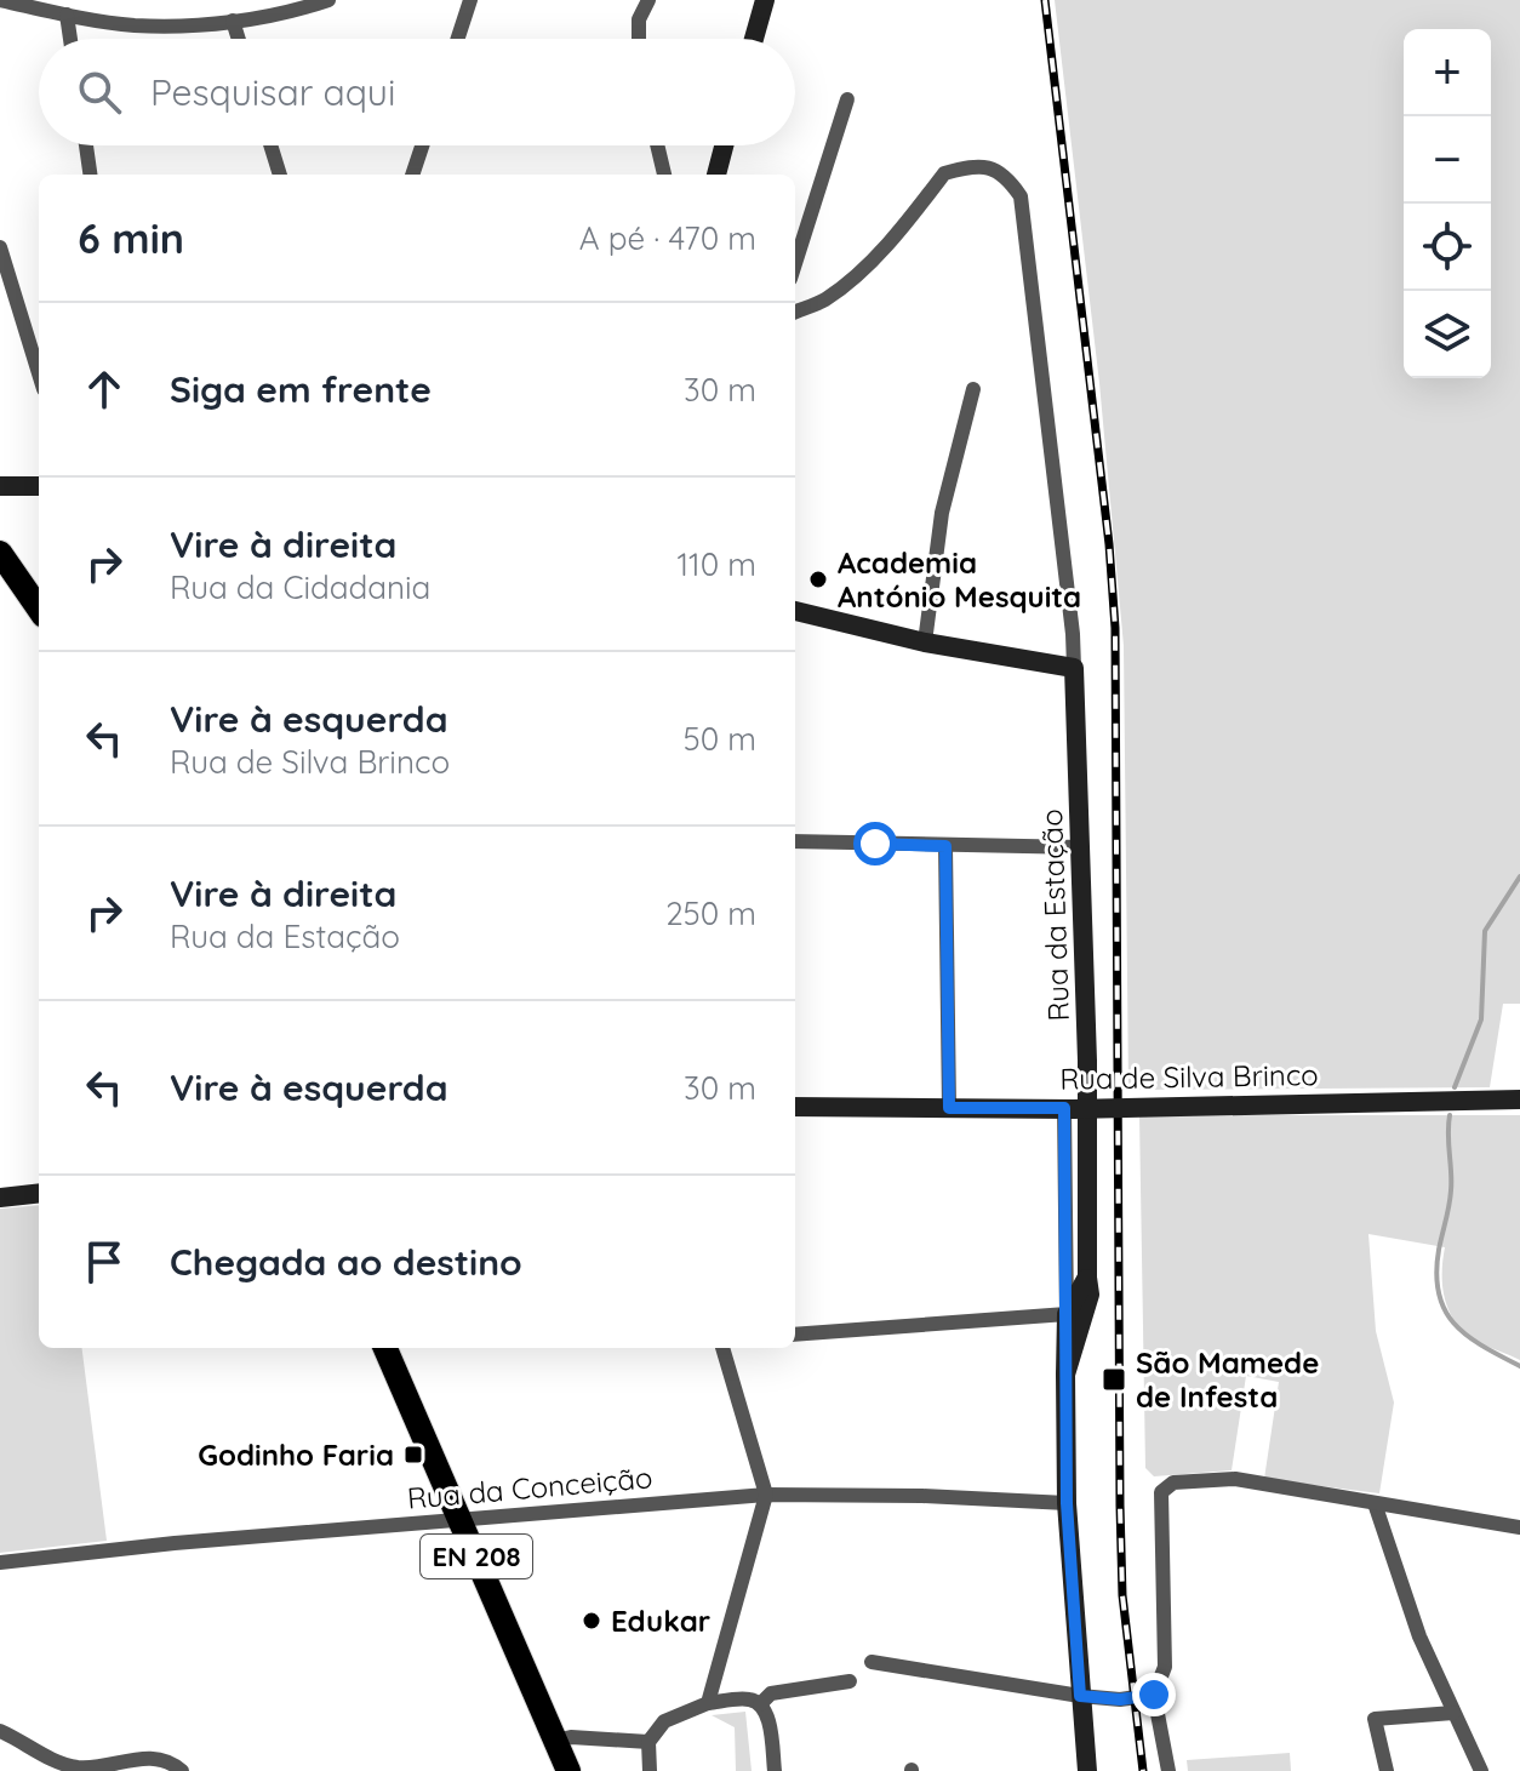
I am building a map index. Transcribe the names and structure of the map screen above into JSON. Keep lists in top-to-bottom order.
{
  "streets": {
    "main road": ["EN 208"],
    "street": ["Rua da Estação", "Rua de Silva Brinco", "Rua da Conceição"]
  },
  "crossings": [
    ["Rua da Estação", "Rua de Silva Brinco"],
    ["Rua da Estação", "Rua da Conceição"],
    ["Rua da Conceição", "EN 208"]
  ],
  "places": {
    "other": ["Academia António Mesquita", "Edukar"],
    "transit": ["São Mamede de Infesta", "Godinho Faria"]
  },
  "page": {
    "map_buttons": ["+", "−"],
    "search": "Pesquisar aqui",
    "heading": ["6 min", "A pé · 470 m"],
    "list": [
      ["Siga em frente", "30 m"],
      ["Vire à direita", "Rua da Cidadania", "110 m"],
      ["Vire à esquerda", "Rua de Silva Brinco", "50 m"],
      ["Vire à direita", "Rua da Estação", "250 m"],
      ["Vire à esquerda", "30 m"],
      "Chegada ao destino"
    ]
  }
}
